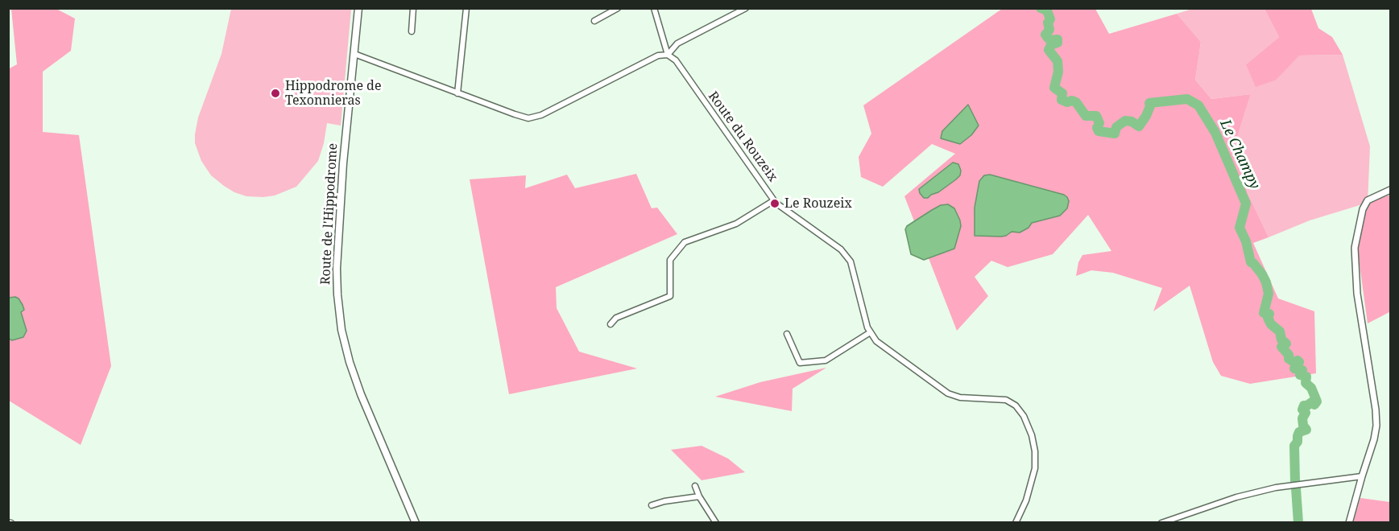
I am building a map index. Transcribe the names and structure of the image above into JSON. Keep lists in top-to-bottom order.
{
  "streets": {
    "main road": ["Route de l'Hippodrome"],
    "street": ["Route du Rouzeix"]
  },
  "water": ["Le Champy"],
  "places": ["Hippodrome de Texonnieras", "Le Rouzeix"]
}
